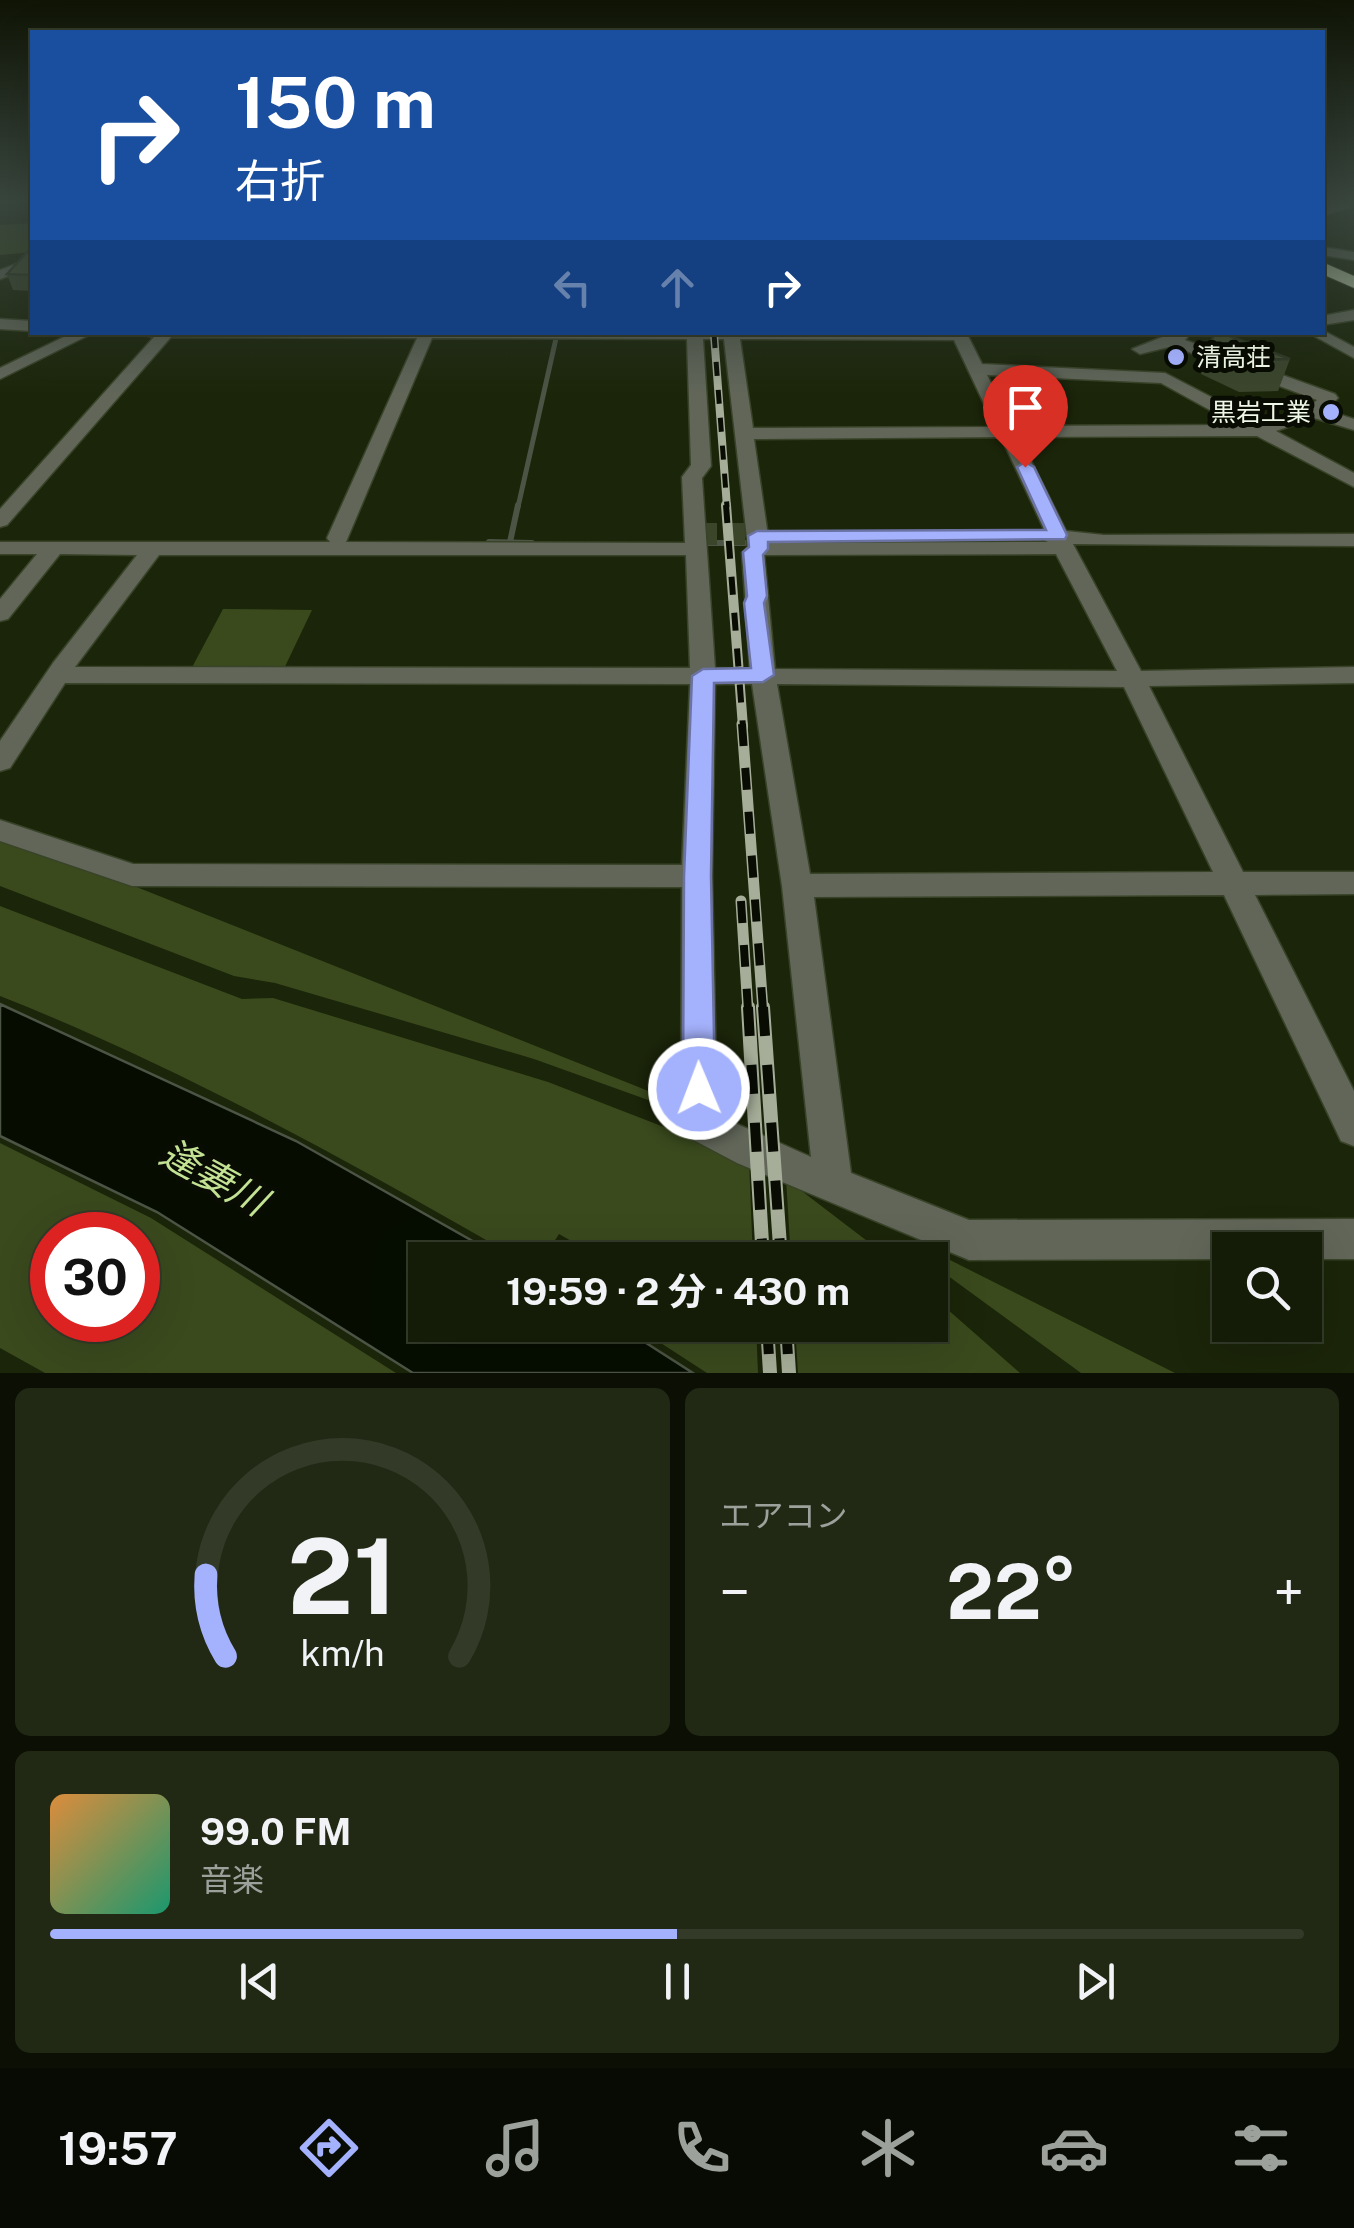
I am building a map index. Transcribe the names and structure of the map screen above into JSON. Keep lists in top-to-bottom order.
{
  "water": ["逢妻川"],
  "places": ["清高荘", "黒岩工業"],
  "page": {
    "turn": ["150 m", "右折"],
    "limit": "30",
    "trip": "19:59 · 2 分 · 430 m",
    "tile": "エアコン",
    "heat": ["−", "22°", "+"],
    "song": ["99.0 FM", "音楽"],
    "tabs": "19:57",
    "gauge": ["21", "km/h"]
  }
}
